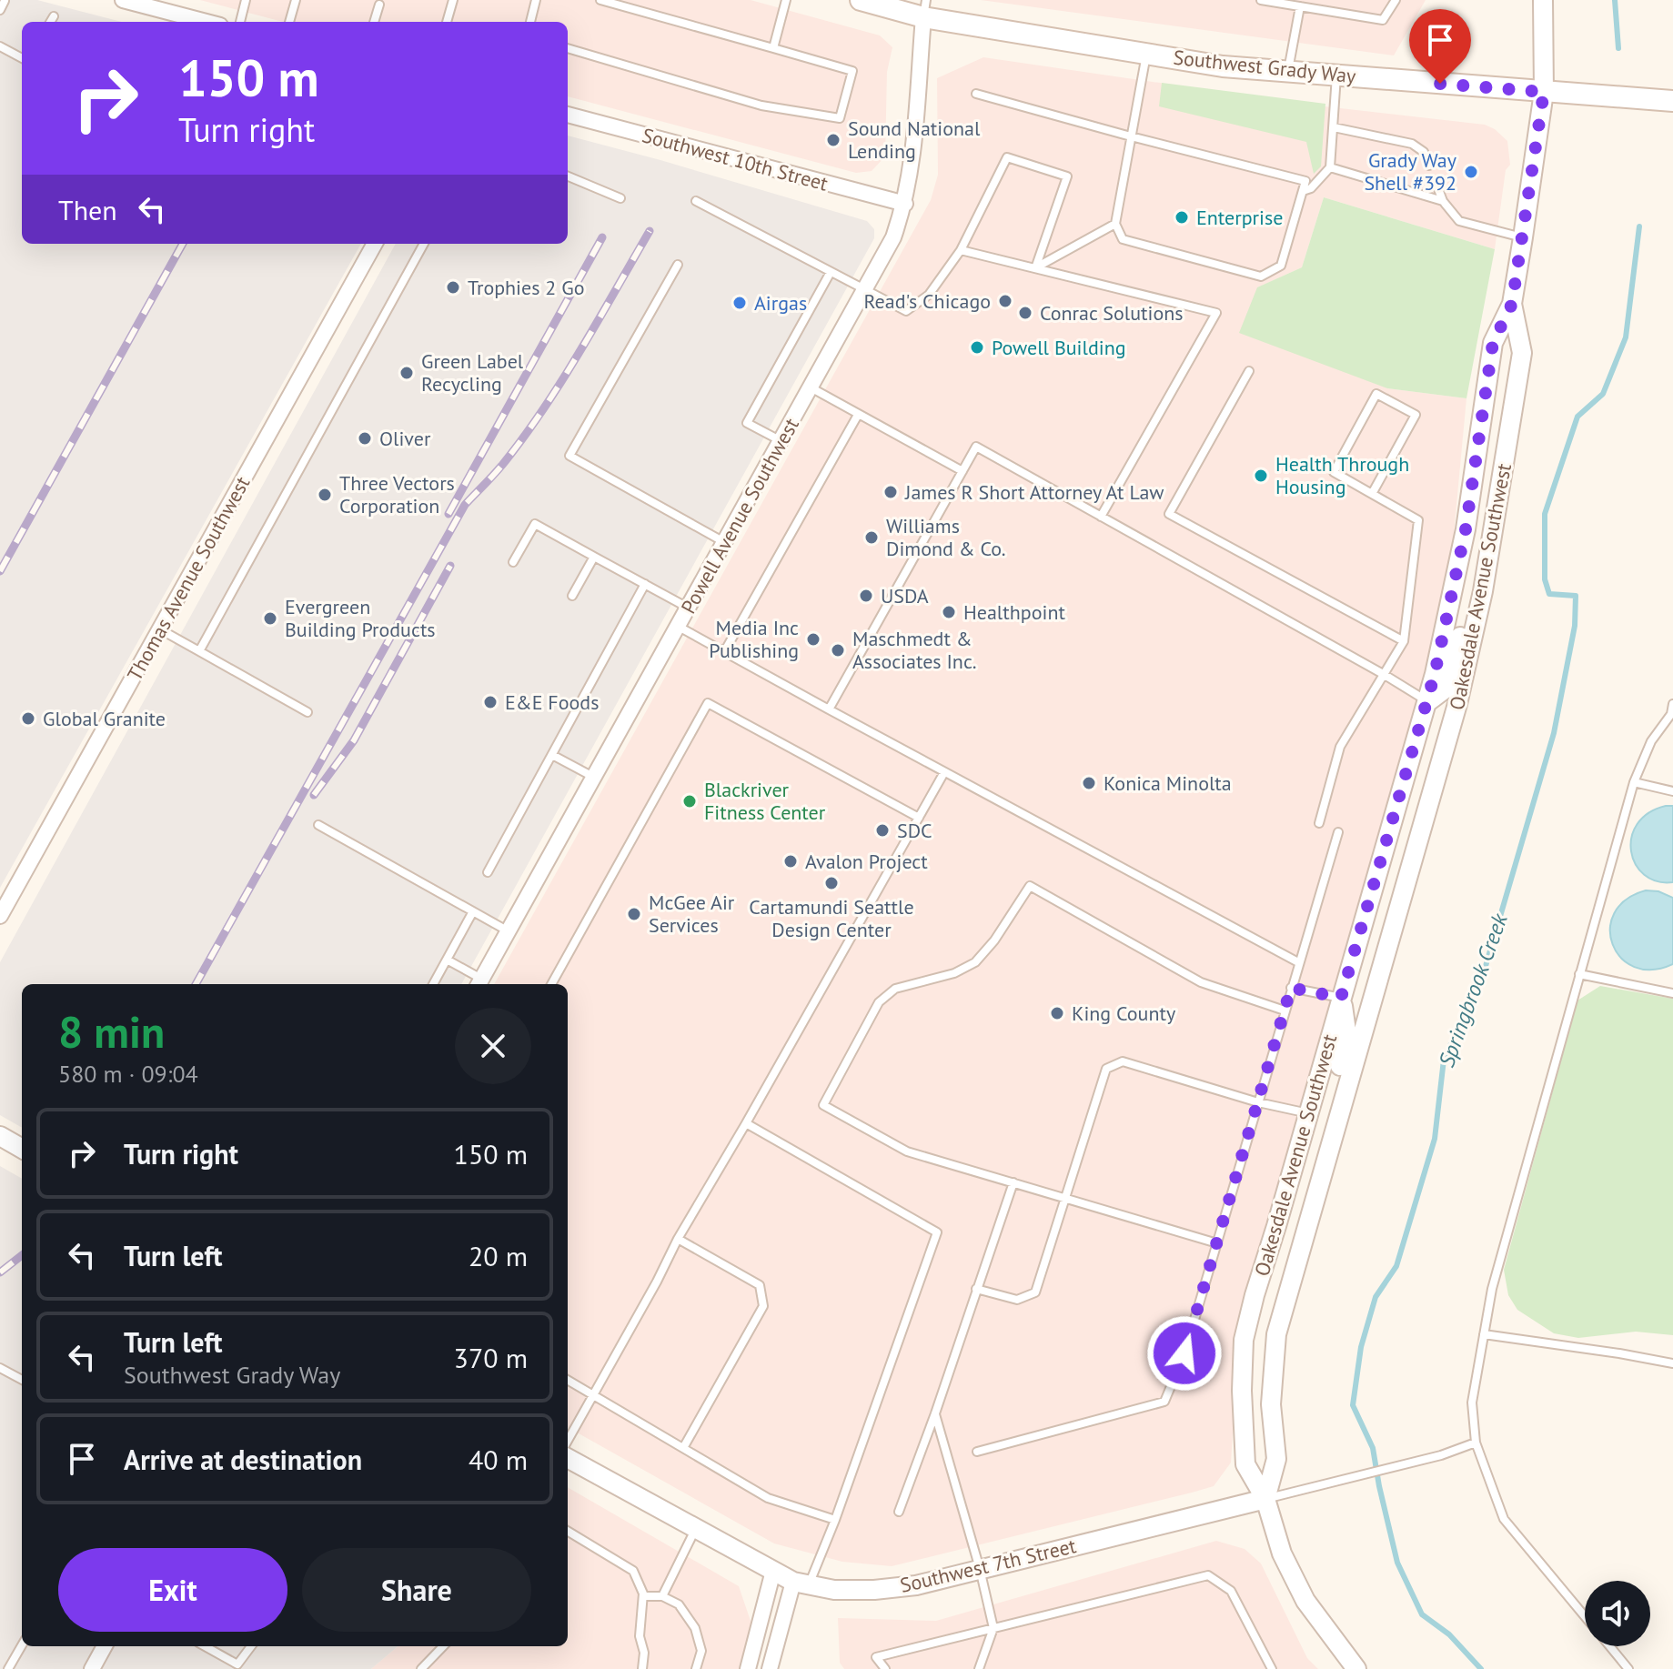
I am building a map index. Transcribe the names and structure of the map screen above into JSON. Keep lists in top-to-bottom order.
{
  "streets": {
    "main road": ["Southwest Grady Way"],
    "street": [
      "Southwest 10th Street",
      "Powell Avenue Southwest",
      "Thomas Avenue Southwest",
      "Oakesdale Avenue Southwest",
      "Southwest 7th Street"
    ]
  },
  "crossings": [
    ["Southwest Grady Way", "Powell Avenue Southwest"],
    ["Southwest Grady Way", "Oakesdale Avenue Southwest"],
    ["Southwest 10th Street", "Powell Avenue Southwest"],
    ["Oakesdale Avenue Southwest", "Southwest 7th Street"]
  ],
  "water": ["Springbrook Creek"],
  "places": [
    "Sound National Lending",
    "Grady Way Shell #392",
    "Enterprise",
    "Trophies 2 Go",
    "Read's Chicago",
    "Airgas",
    "Conrac Solutions",
    "Powell Building",
    "Green Label Recycling",
    "Oliver",
    "Health Through Housing",
    "James R Short Attorney At Law",
    "Three Vectors Corporation",
    "Williams Dimond & Co.",
    "USDA",
    "Healthpoint",
    "Evergreen Building Products",
    "Media Inc Publishing",
    "Maschmedt & Associates Inc.",
    "E&E Foods",
    "Global Granite",
    "Konica Minolta",
    "Blackriver Fitness Center",
    "SDC",
    "Avalon Project",
    "Cartamundi Seattle Design Center",
    "McGee Air Services",
    "King County"
  ],
  "page": {
    "turn": ["150 m", "Turn right"],
    "then": "Then",
    "heading": ["8 min", "580 m · 09:04"],
    "list": [
      {
        "name": "Turn right",
        "value": "150 m"
      },
      {
        "name": "Turn left",
        "value": "20 m"
      },
      {
        "name": "Turn left",
        "note": "Southwest Grady Way",
        "value": "370 m"
      },
      {
        "name": "Arrive at destination",
        "value": "40 m"
      }
    ],
    "buttons": ["Exit", "Share"]
  }
}
